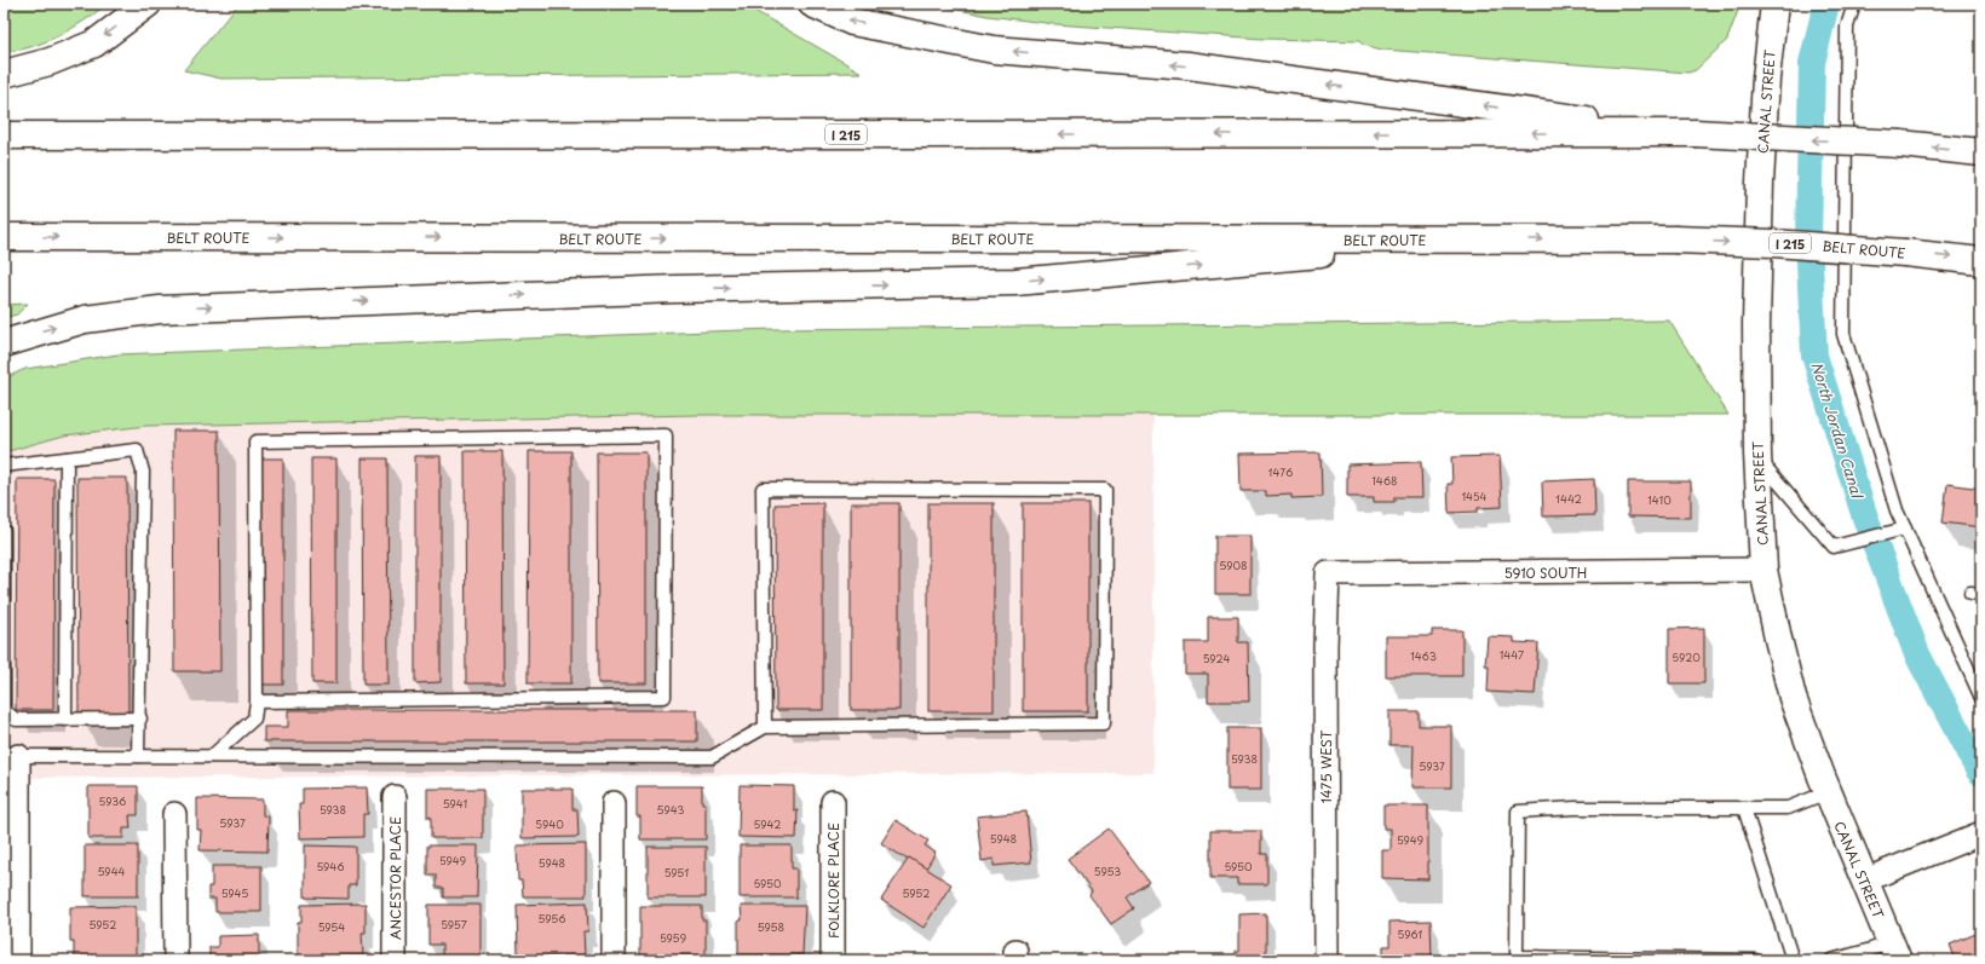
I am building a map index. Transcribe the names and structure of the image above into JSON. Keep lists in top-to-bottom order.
{
  "streets": {
    "main road": ["CANAL STREET", "I 215", "BELT ROUTE"],
    "street": [
      "5910 SOUTH",
      "1475 WEST",
      "ANCESTOR PLACE",
      "FOLKLORE PLACE"
    ]
  },
  "crossings": [
    ["CANAL STREET", "5910 SOUTH"],
    ["5910 SOUTH", "1475 WEST"]
  ],
  "water": ["North Jordan Canal"],
  "house_numbers": [
    "1476",
    "1468",
    "1454",
    "1442",
    "1410",
    "5908",
    "1447",
    "1463",
    "5920",
    "5924",
    "5938",
    "5937",
    "5936",
    "5941",
    "5938",
    "5943",
    "5937",
    "5940",
    "5942",
    "5948",
    "5949",
    "5949",
    "5948",
    "5946",
    "5950",
    "5944",
    "5953",
    "5951",
    "5950",
    "5945",
    "5952",
    "5956",
    "5952",
    "5957",
    "5954",
    "5958",
    "5961",
    "5959"
  ]
}
